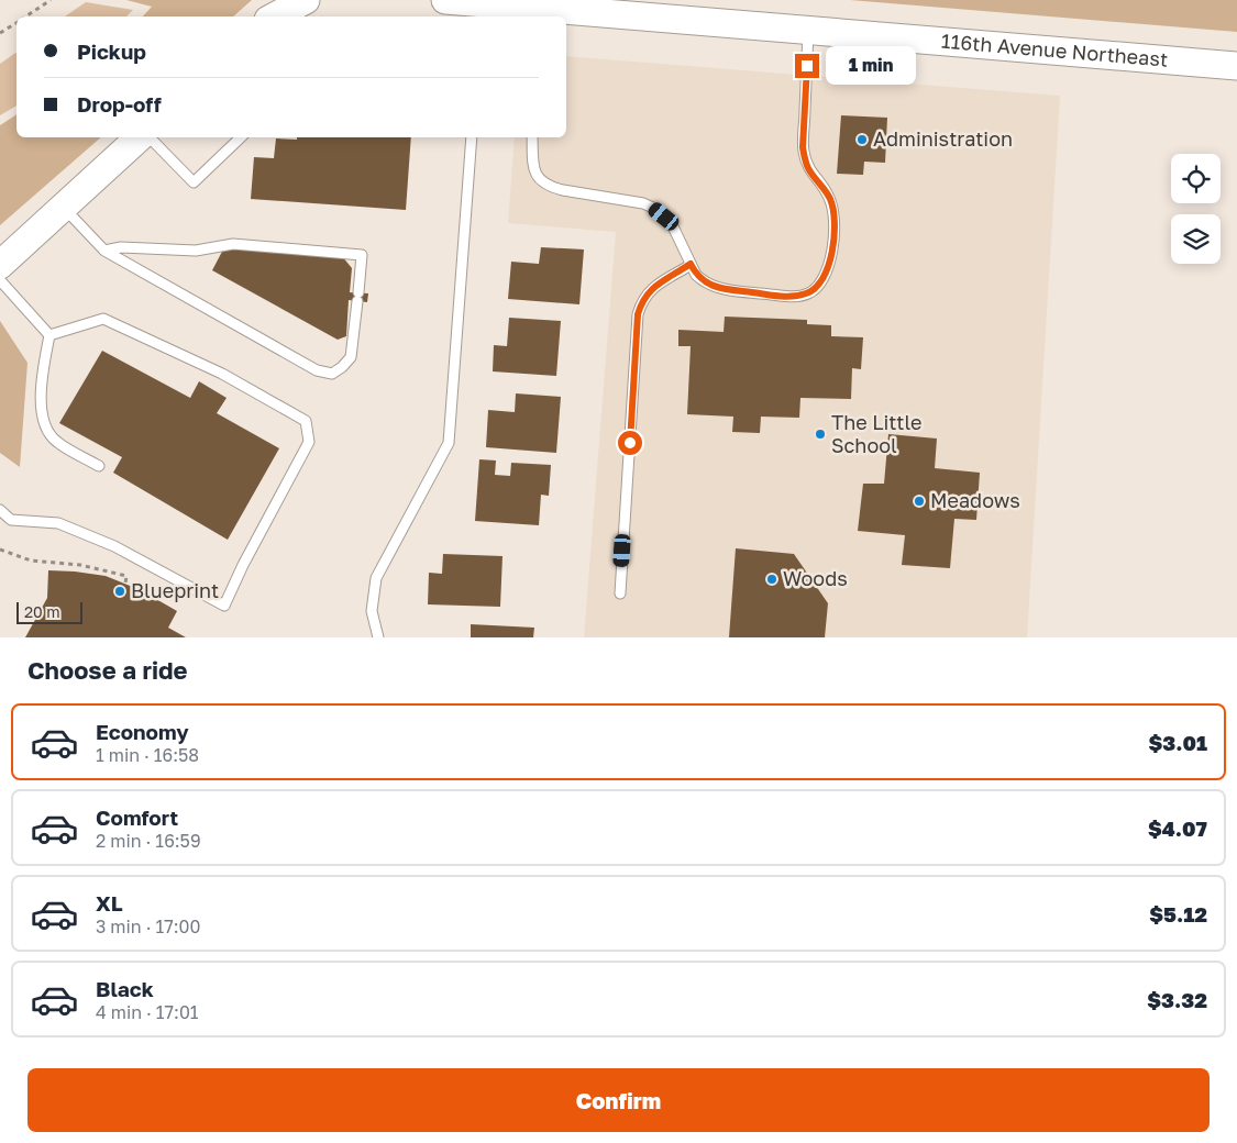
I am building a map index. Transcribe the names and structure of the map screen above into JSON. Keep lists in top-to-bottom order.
{
  "streets": {
    "street": ["116th Avenue Northeast"]
  },
  "places": [
    "Administration",
    "The Little School",
    "Meadows",
    "Woods",
    "Blueprint"
  ],
  "scale_bar": "20 m",
  "page": {
    "banner": ["Pickup", "Drop-off"],
    "bubble": "1 min",
    "scale": "20 m",
    "heading": "Choose a ride",
    "list": [
      {
        "name": "Economy",
        "note": "1 min · 16:58",
        "value": "$3.01"
      },
      {
        "name": "Comfort",
        "note": "2 min · 16:59",
        "value": "$4.07"
      },
      {
        "name": "XL",
        "note": "3 min · 17:00",
        "value": "$5.12"
      },
      {
        "name": "Black",
        "note": "4 min · 17:01",
        "value": "$3.32"
      }
    ],
    "buttons": "Confirm"
  }
}
